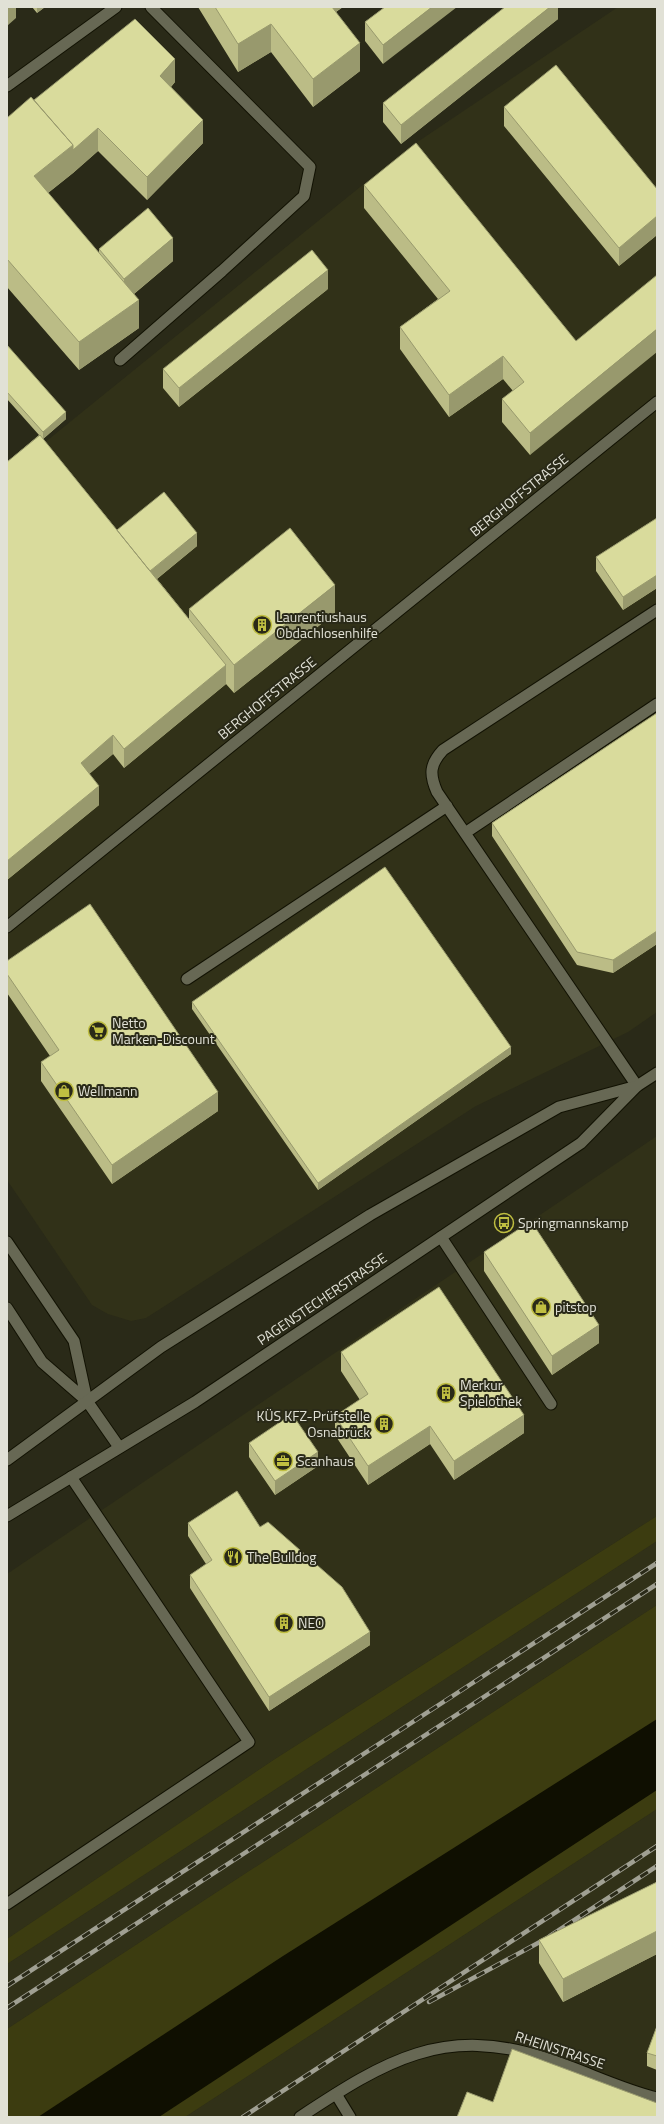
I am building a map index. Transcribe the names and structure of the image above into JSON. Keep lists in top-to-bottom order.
{
  "streets": {
    "street": ["BERGHOFFSTRASSE", "PAGENSTECHERSTRASSE", "RHEINSTRASSE"]
  },
  "places": {
    "building": [
      "Laurentiushaus Obdachlosenhilfe",
      "Merkur Spielothek",
      "KÜS KFZ-Prüfstelle Osnabrück",
      "NEO"
    ],
    "supermarket": ["Netto Marken-Discount"],
    "shop": ["Wellmann", "pitstop"],
    "bus stop": ["Springmannskamp"],
    "office": ["Scanhaus"],
    "restaurant": ["The Bulldog"]
  }
}
